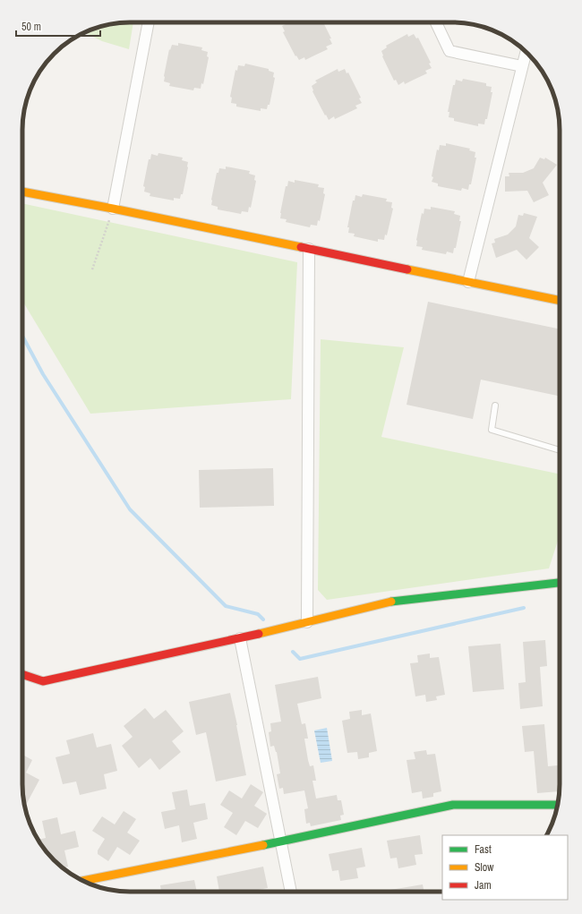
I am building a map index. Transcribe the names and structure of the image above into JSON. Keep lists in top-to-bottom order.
{
  "legend": ["Fast", "Slow", "Jam"],
  "scale_bar": "50 m"
}
